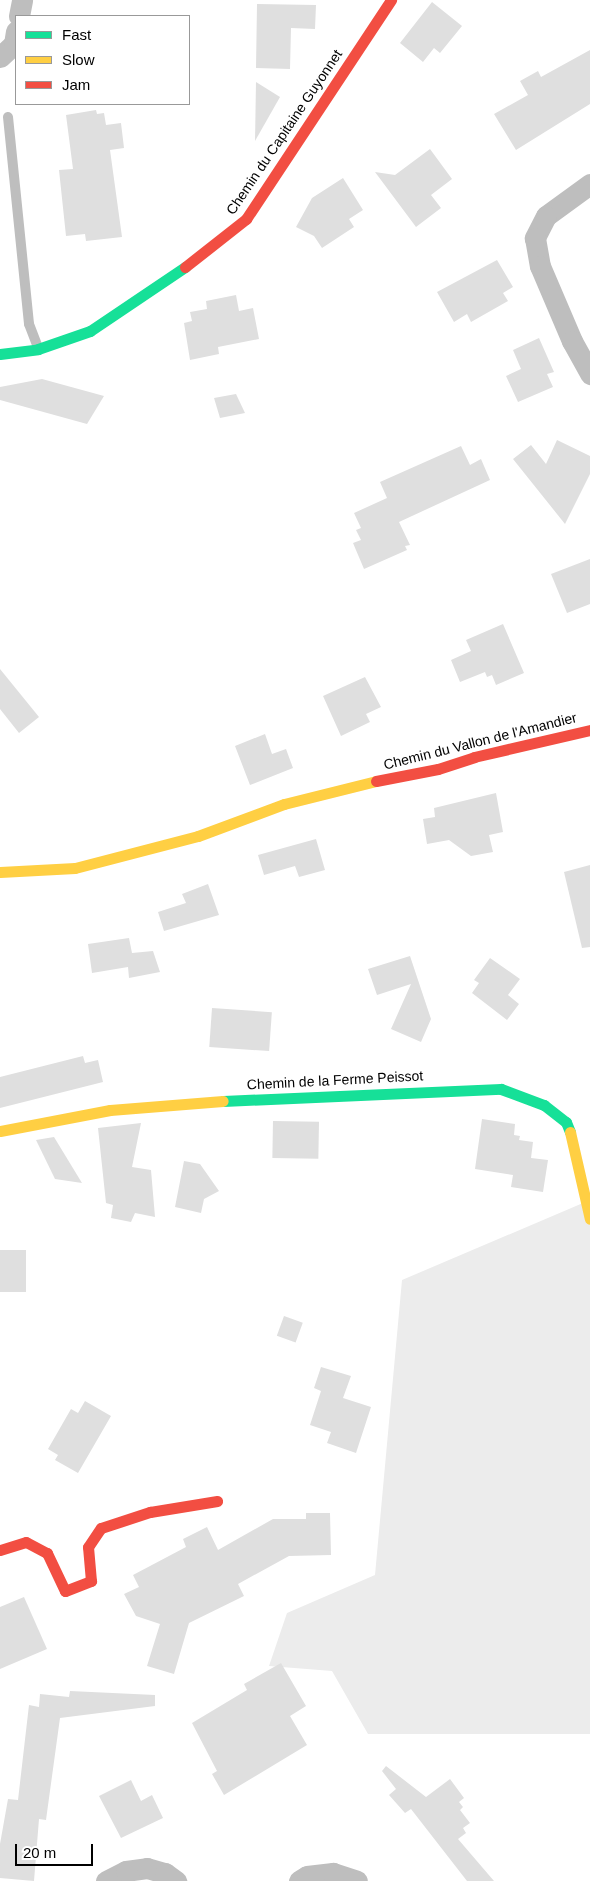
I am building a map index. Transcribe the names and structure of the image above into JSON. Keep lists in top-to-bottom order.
{
  "streets": {
    "street": ["Chemin du Capitaine Guyonnet", "Chemin du Vallon de l'Amandier", "Chemin de la Ferme Peissot"]
  },
  "legend": ["Fast", "Slow", "Jam"],
  "scale_bar": "20 m"
}
